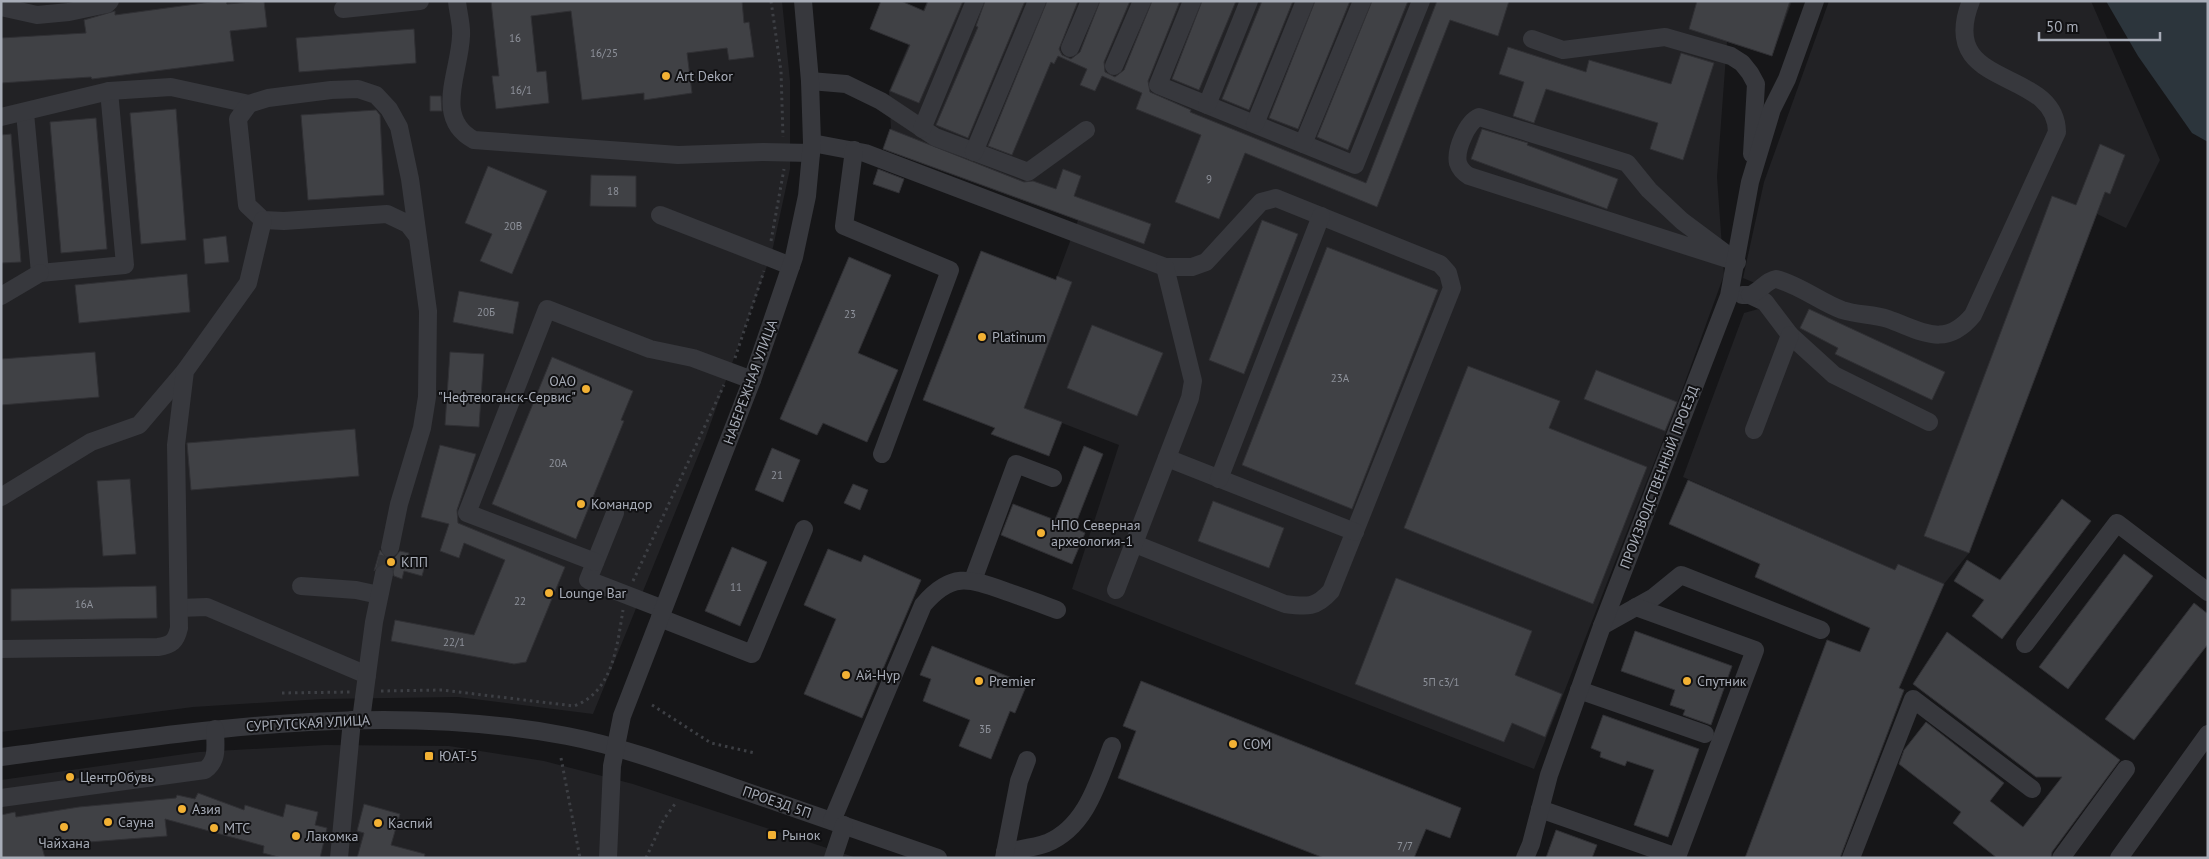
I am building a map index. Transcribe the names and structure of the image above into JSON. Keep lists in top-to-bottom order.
{
  "streets": {
    "street": [
      "НАБЕРЕЖНАЯ УЛИЦА",
      "ПРОИЗВОДСТВЕННЫЙ ПРОЕЗД",
      "СУРГУТСКАЯ УЛИЦА",
      "ПРОЕЗД 5П"
    ]
  },
  "crossings": [
    ["НАБЕРЕЖНАЯ УЛИЦА", "СУРГУТСКАЯ УЛИЦА"],
    ["НАБЕРЕЖНАЯ УЛИЦА", "ПРОЕЗД 5П"],
    ["СУРГУТСКАЯ УЛИЦА", "ПРОЕЗД 5П"]
  ],
  "places": {
    "other": [
      "Art Dekor",
      "Platinum",
      "ОАО \"Нефтеюганск-Сервис\"",
      "Командор",
      "НПО Северная археология-1",
      "КПП",
      "Lounge Bar",
      "Ай-Нур",
      "Premier",
      "Спутник",
      "СОМ",
      "ЦентрОбувь",
      "Азия",
      "Сауна",
      "Каспий",
      "Чайхана",
      "МТС",
      "Лакомка"
    ],
    "transit": ["ЮАТ-5", "Рынок"]
  },
  "house_numbers": [
    "16",
    "16/25",
    "16/1",
    "9",
    "18",
    "20В",
    "20Б",
    "23",
    "23А",
    "20А",
    "21",
    "11",
    "22",
    "16А",
    "22/1",
    "5П с3/1",
    "3Б",
    "7/7"
  ],
  "scale_bar": "50 m"
}
